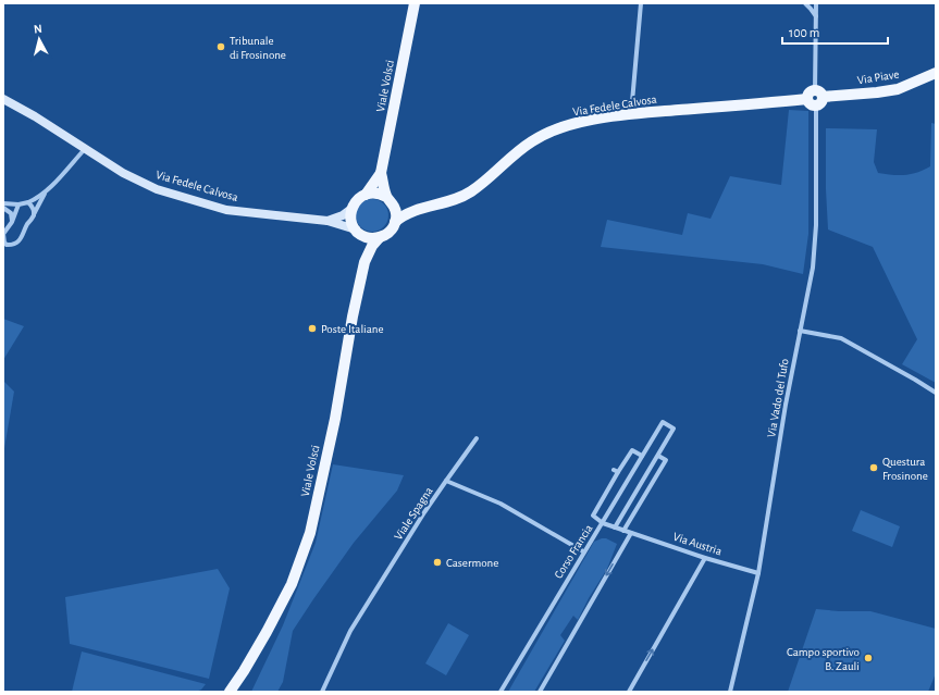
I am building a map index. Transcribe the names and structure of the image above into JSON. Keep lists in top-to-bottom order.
{
  "streets": {
    "main road": ["Via Piave", "Viale Volsci", "Via Fedele Calvosa"],
    "street": [
      "Via Vado del Tufo",
      "Viale Spagna",
      "Via Austria",
      "Corso Francia"
    ]
  },
  "crossings": [
    ["Via Piave", "Via Fedele Calvosa"],
    ["Via Piave", "Via Vado del Tufo"],
    ["Viale Volsci", "Via Fedele Calvosa"],
    ["Via Fedele Calvosa", "Via Vado del Tufo"],
    ["Via Vado del Tufo", "Via Austria"],
    ["Viale Spagna", "Corso Francia"],
    ["Via Austria", "Corso Francia"]
  ],
  "places": [
    "Tribunale di Frosinone",
    "Poste Italiane",
    "Questura Frosinone",
    "Casermone",
    "Campo sportivo B. Zauli"
  ],
  "scale_bar": "100 m",
  "north": "top"
}
